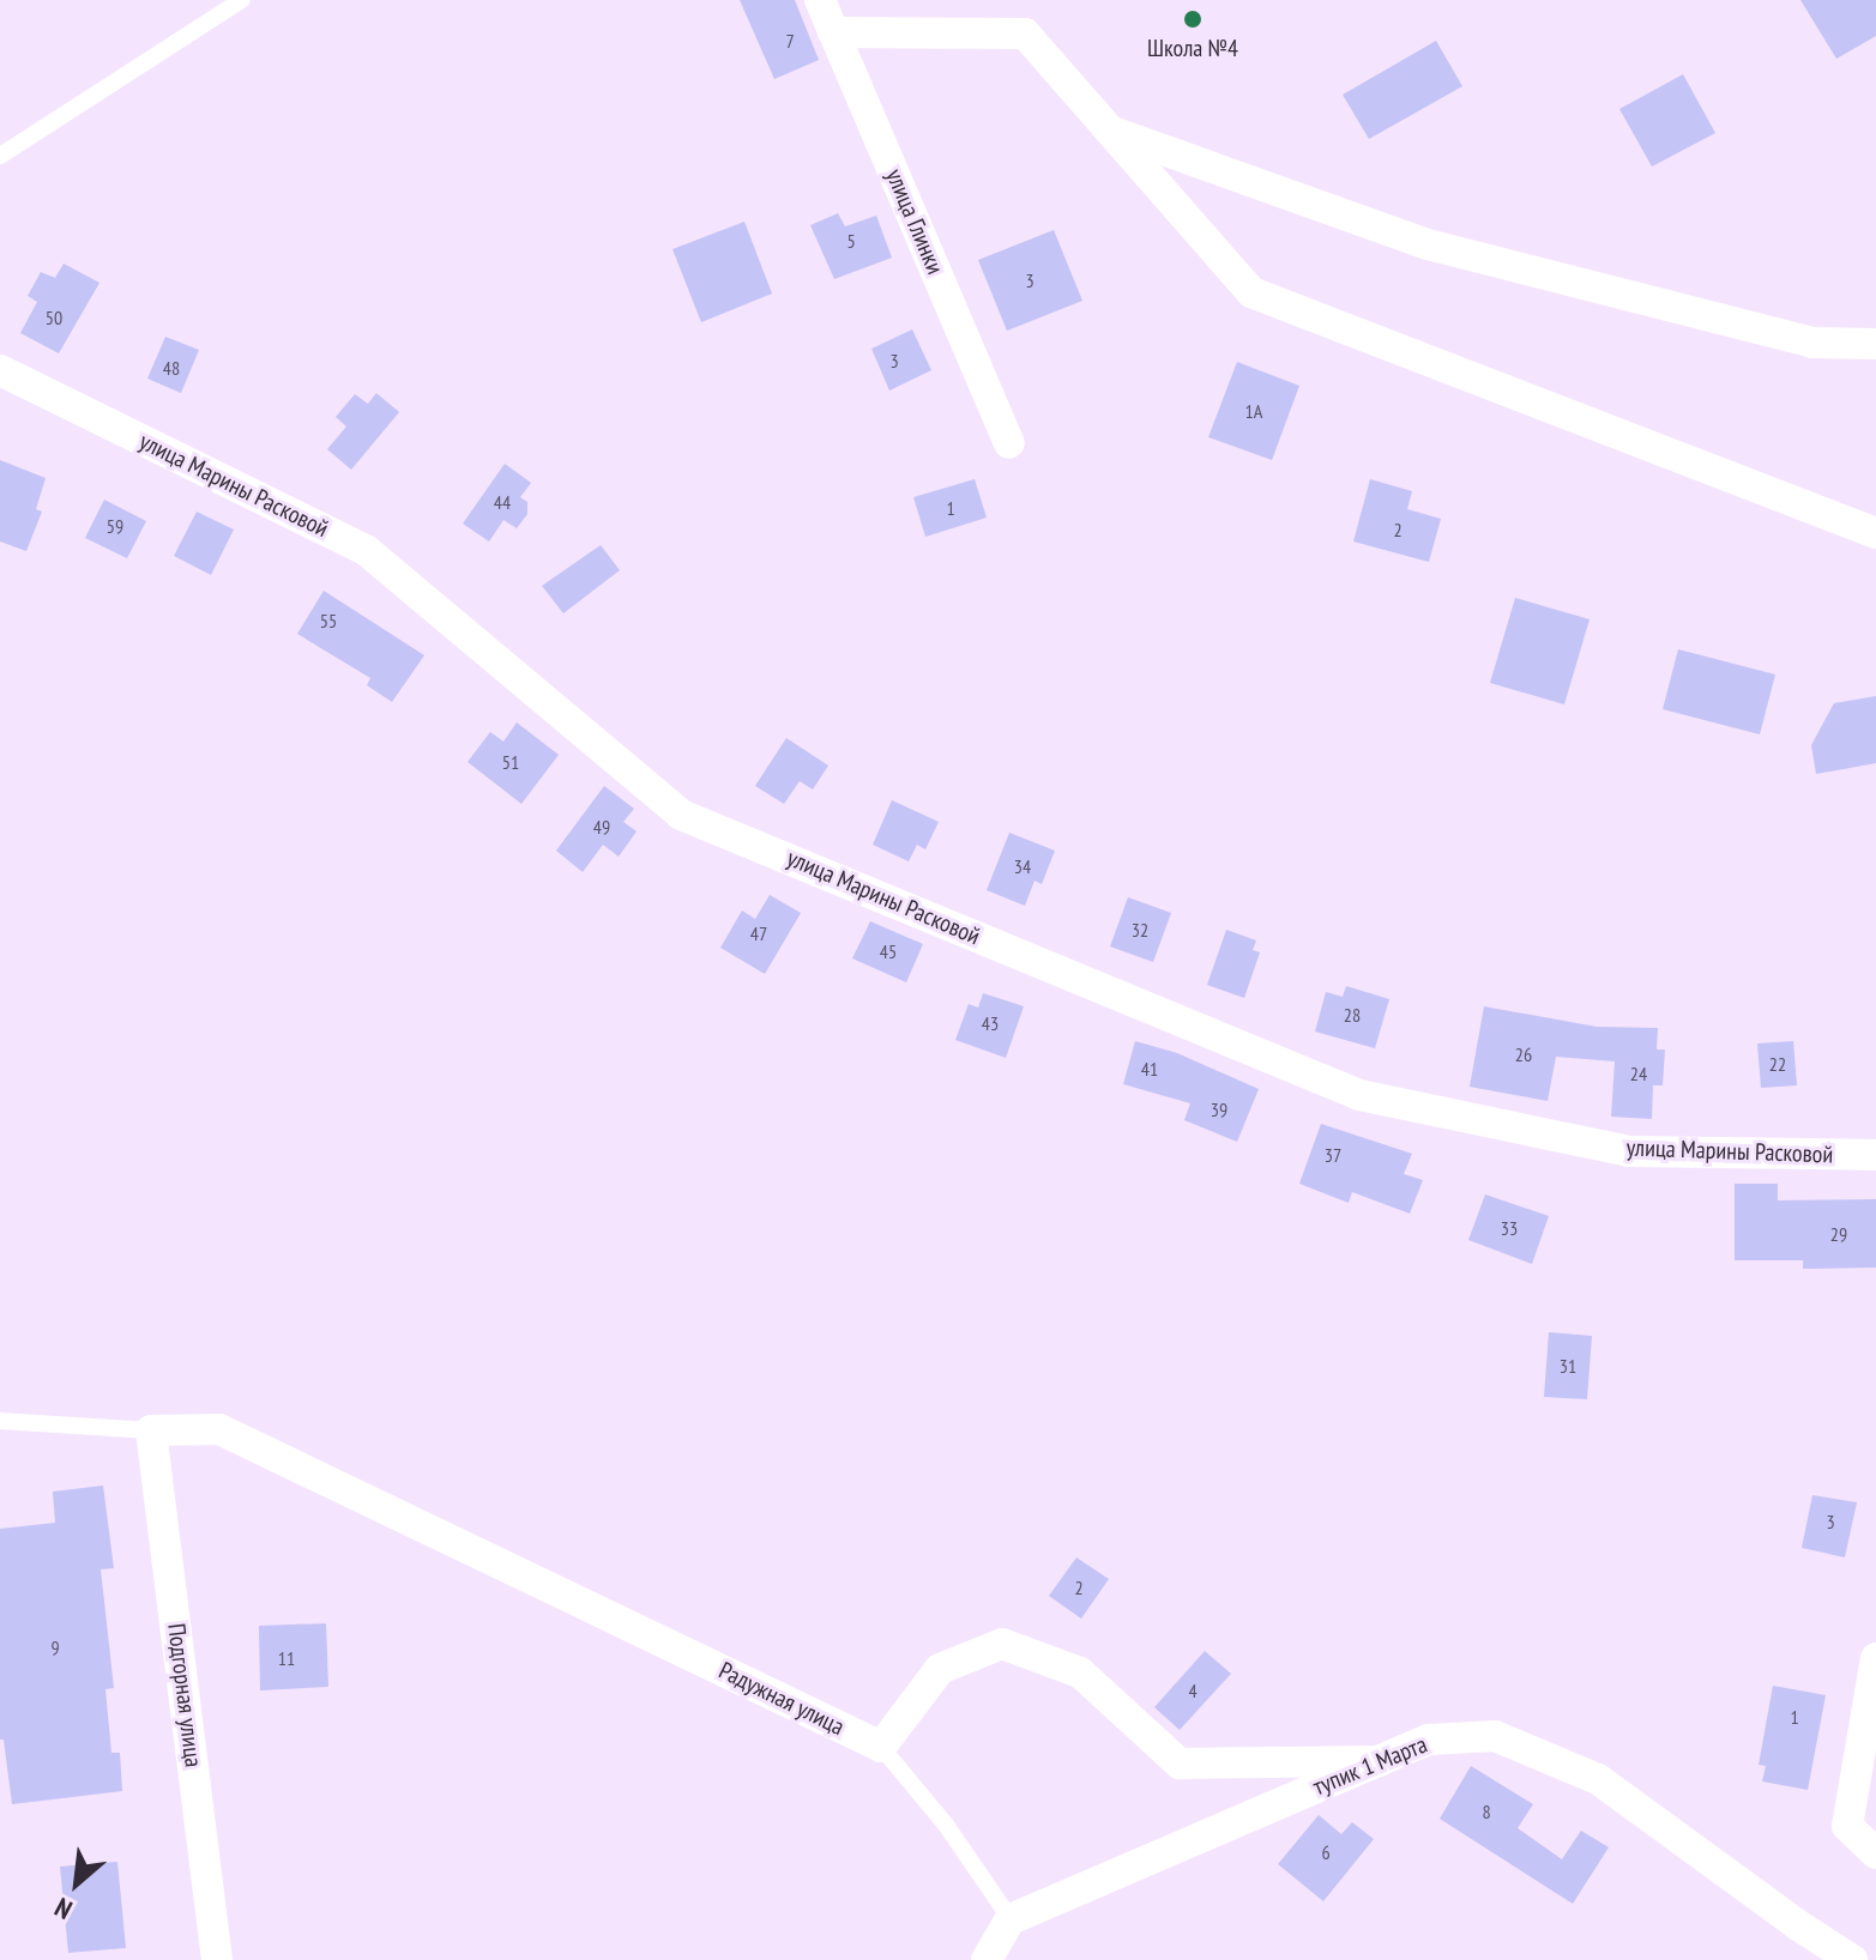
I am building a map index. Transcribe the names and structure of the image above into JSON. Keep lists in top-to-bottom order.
{
  "streets": {
    "street": [
      "улица Глинки",
      "улица Марины Расковой",
      "Подгорная улица",
      "Радужная улица",
      "тупик 1 Марта"
    ]
  },
  "crossings": [
    ["Подгорная улица", "Радужная улица"]
  ],
  "places": ["Школа №4"],
  "house_numbers": [
    "7",
    "5",
    "3",
    "50",
    "3",
    "48",
    "1А",
    "44",
    "1",
    "59",
    "2",
    "55",
    "51",
    "49",
    "34",
    "32",
    "47",
    "45",
    "28",
    "43",
    "26",
    "22",
    "41",
    "24",
    "39",
    "37",
    "33",
    "29",
    "31",
    "3",
    "2",
    "9",
    "11",
    "4",
    "1",
    "8",
    "6"
  ],
  "north": "bottom left"
}
